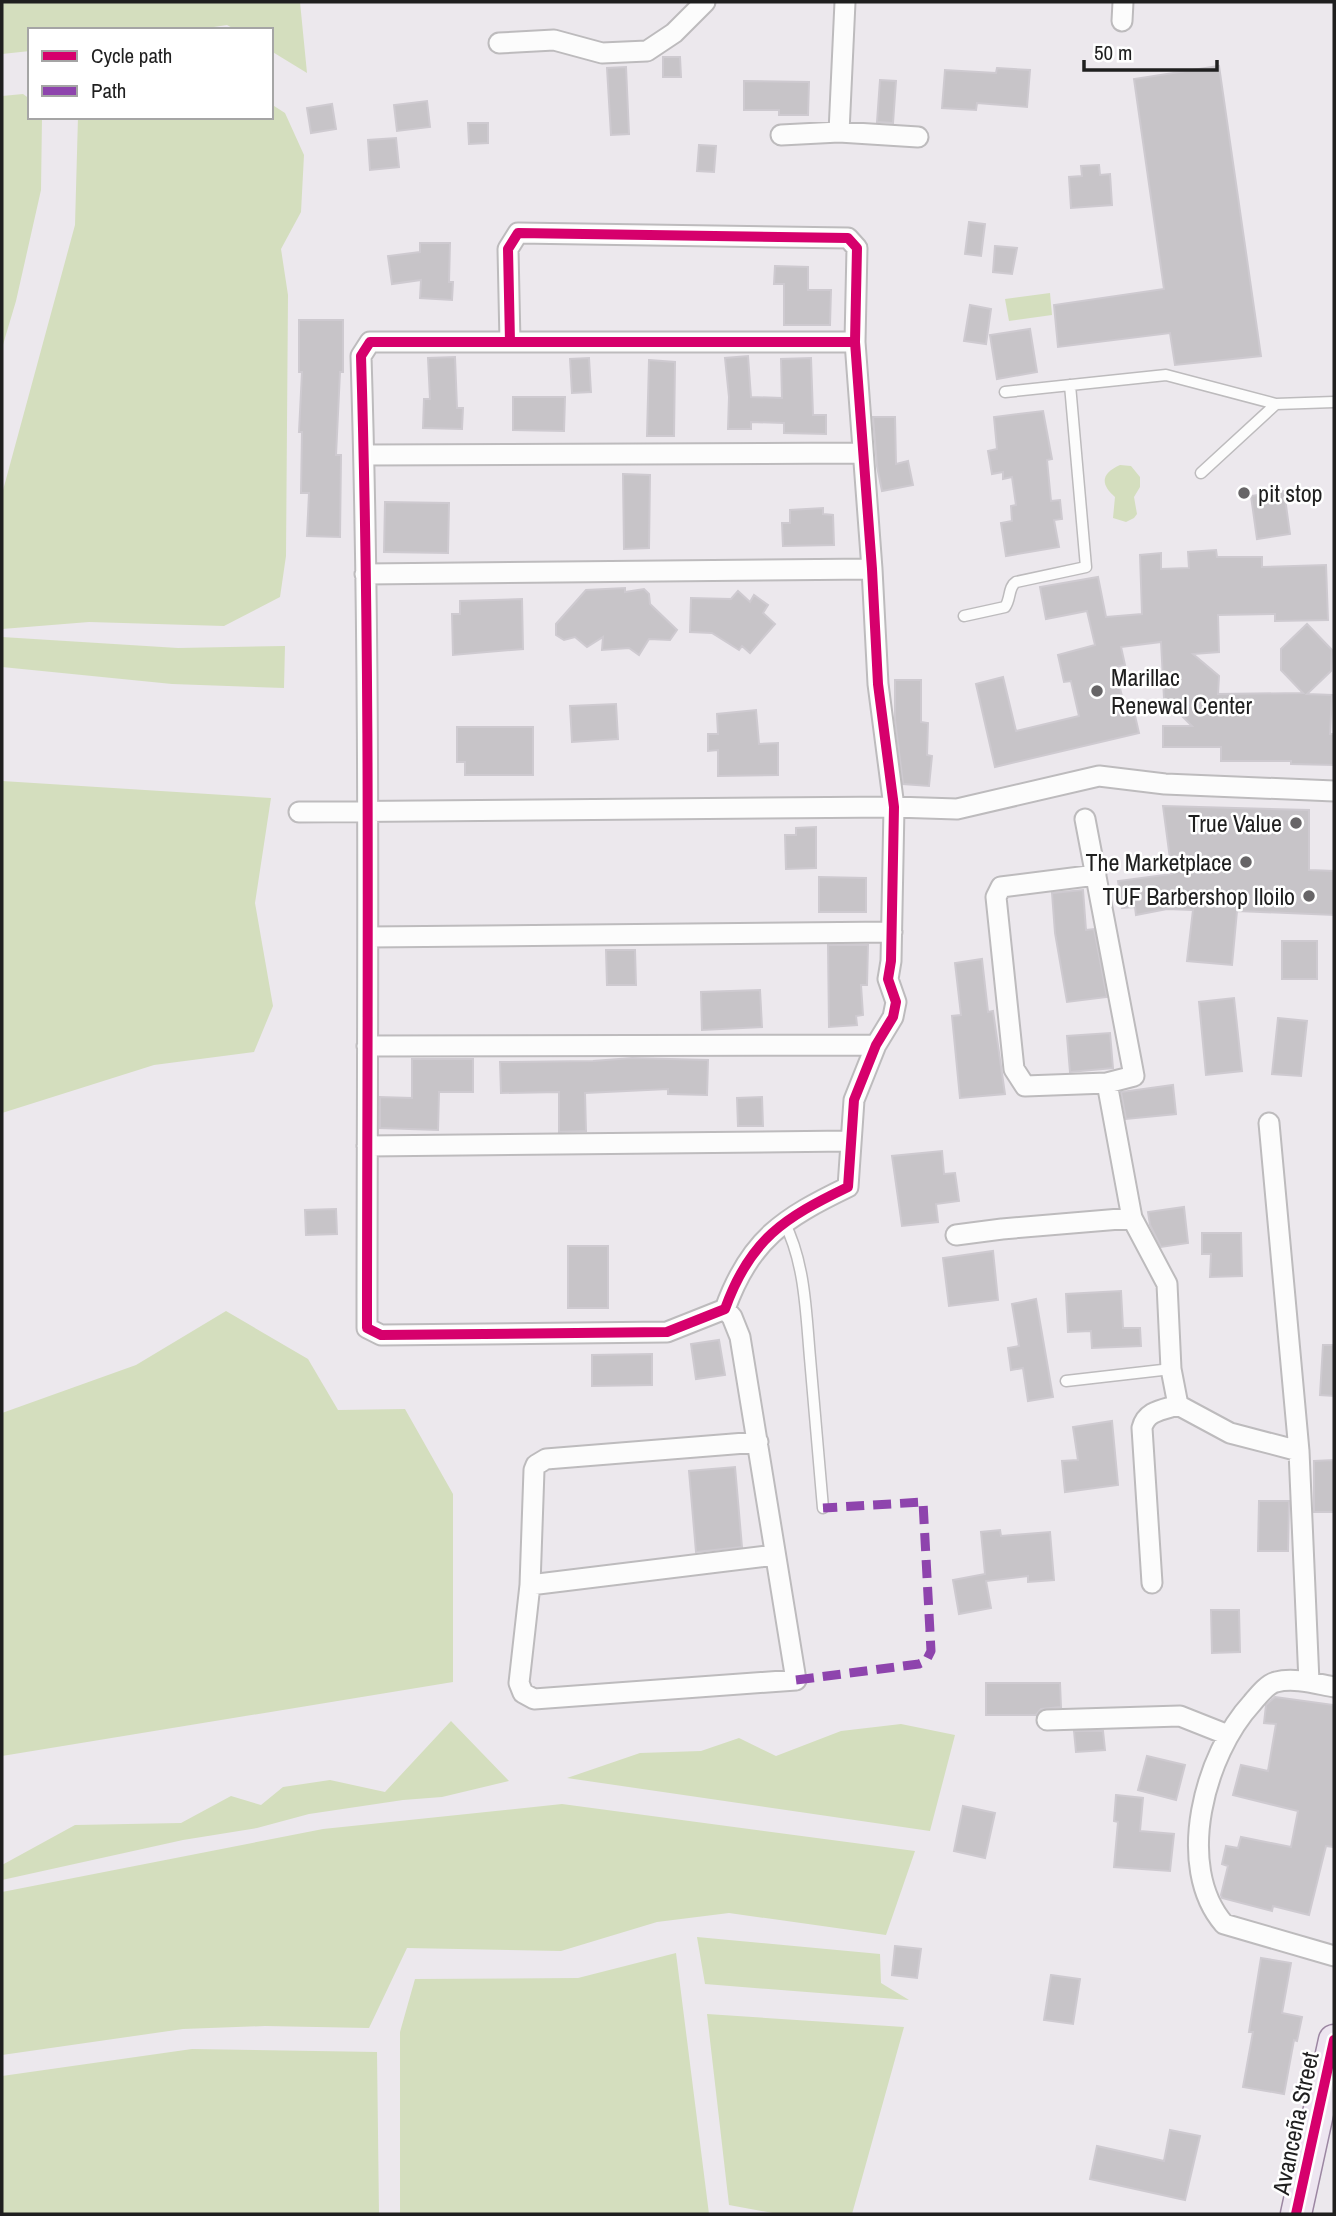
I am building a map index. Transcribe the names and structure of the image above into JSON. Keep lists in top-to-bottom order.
{
  "streets": {
    "main road": ["Avanceña Street"]
  },
  "places": [
    "pit stop",
    "Marillac Renewal Center",
    "True Value",
    "The Marketplace",
    "TUF Barbershop Iloilo"
  ],
  "legend": ["Cycle path", "Path"],
  "scale_bar": "50 m"
}
